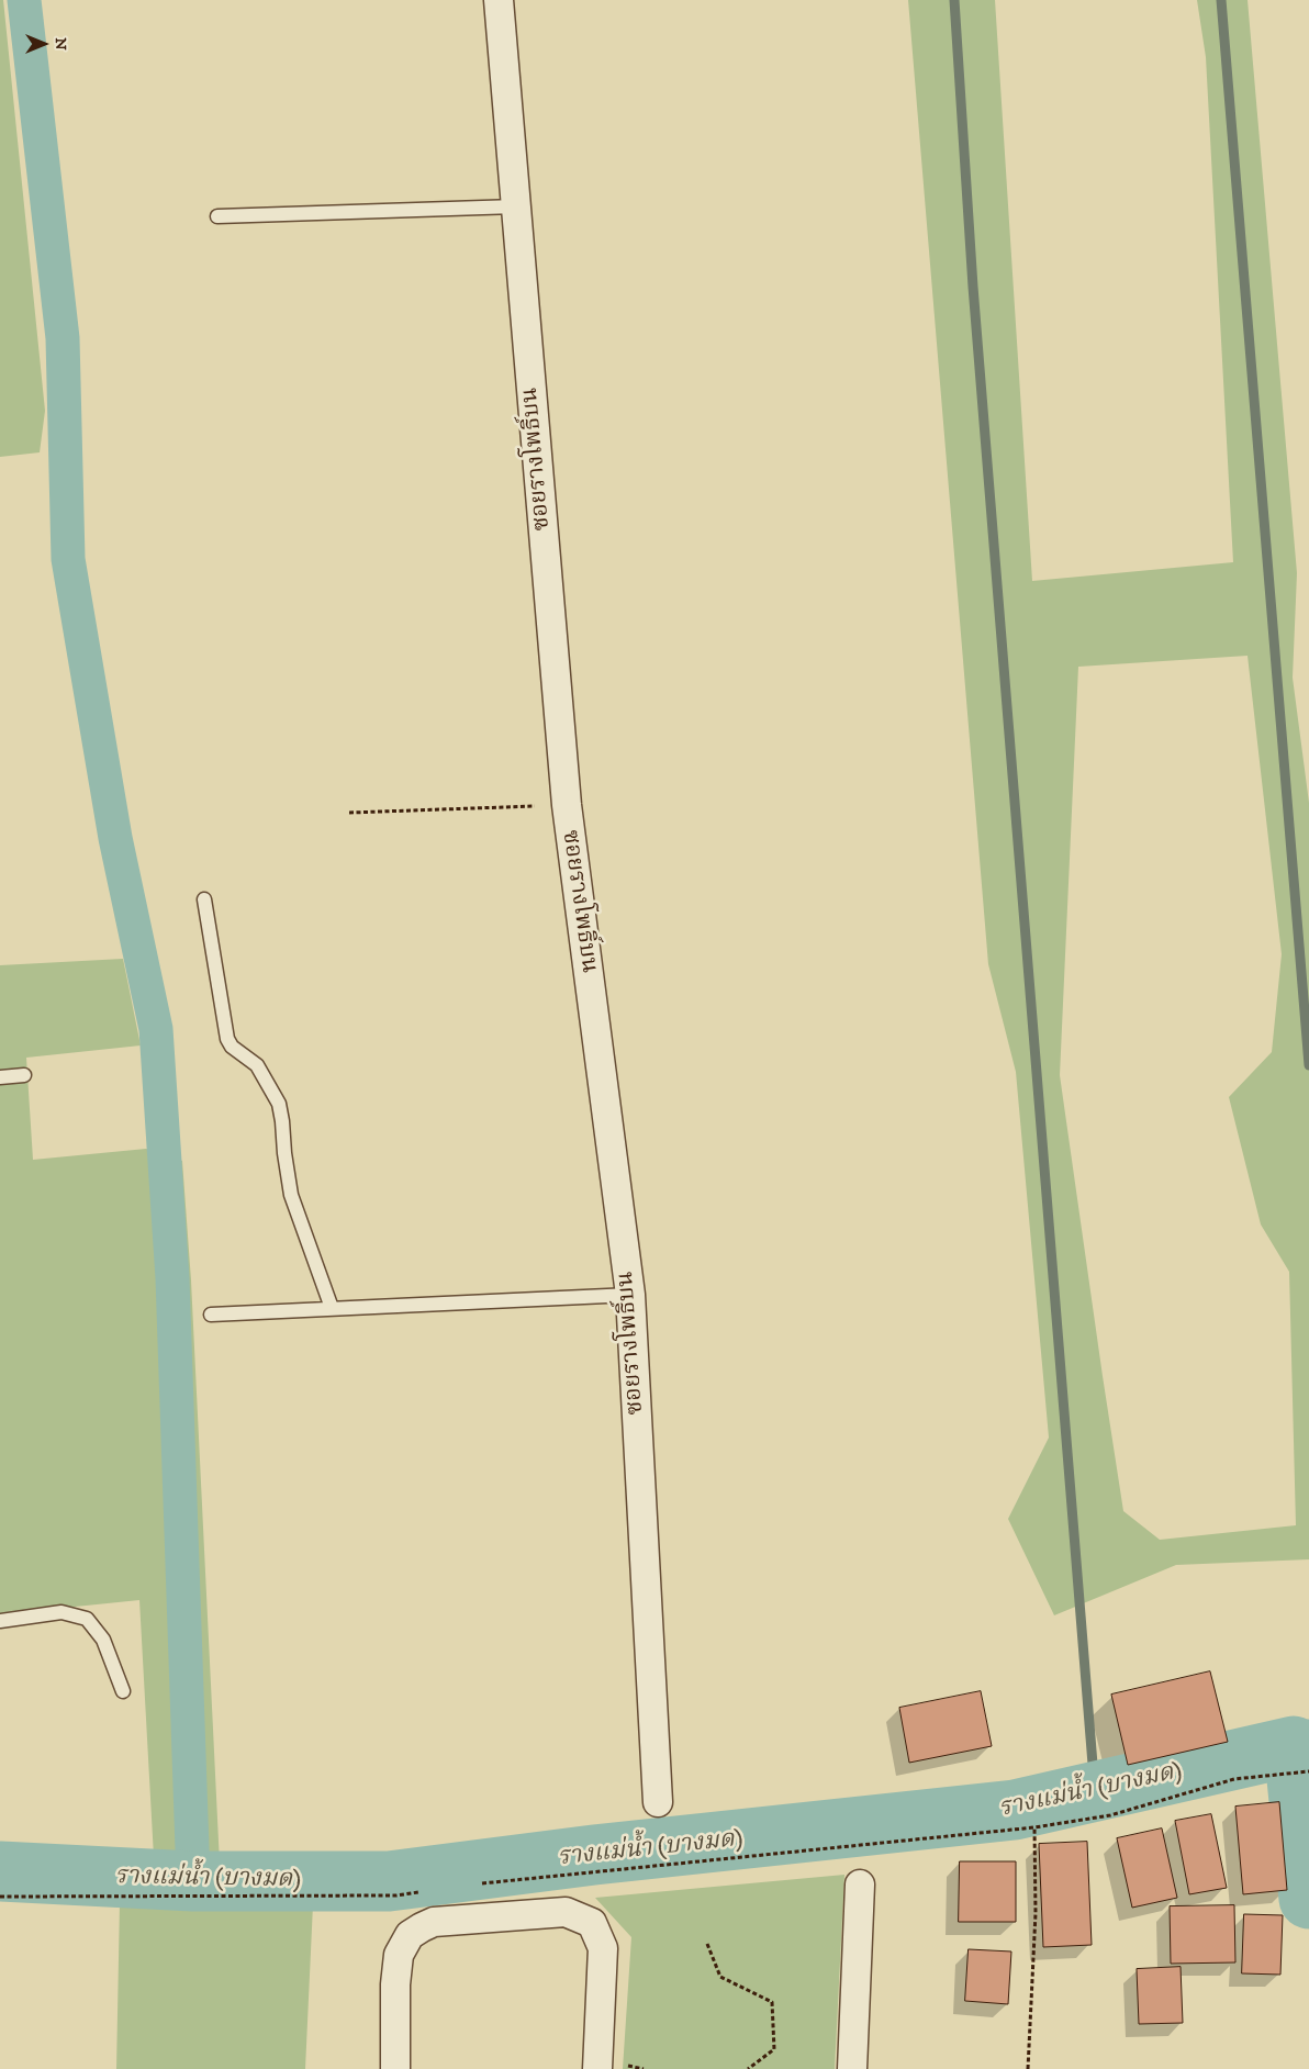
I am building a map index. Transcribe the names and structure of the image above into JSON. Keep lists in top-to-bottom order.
{
  "streets": {
    "street": ["ซอยรางโพธิ์บน"]
  },
  "water": ["รางแม่น้ำ (บางมด)"],
  "north": "right"
}
